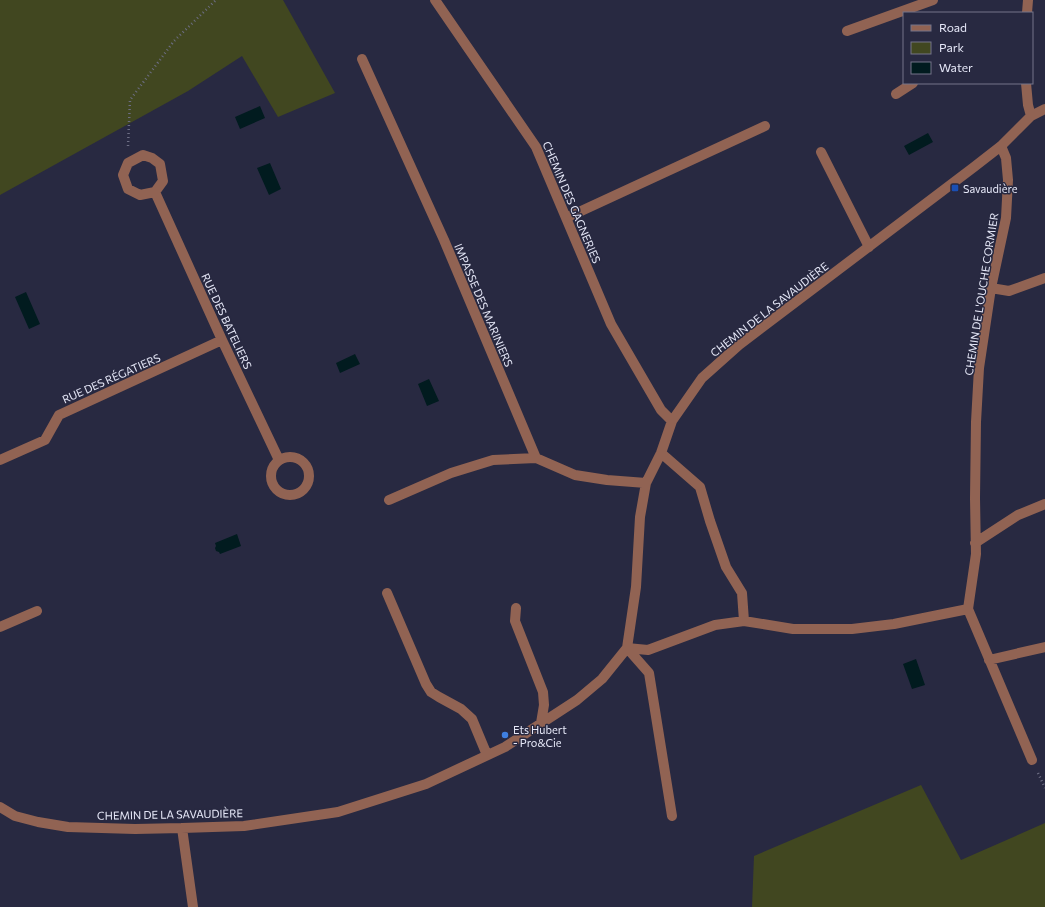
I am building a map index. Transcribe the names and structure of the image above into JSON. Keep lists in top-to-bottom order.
{
  "streets": {
    "street": [
      "CHEMIN DES GAGNERIES",
      "CHEMIN DE L'OUCHE CORMIER",
      "IMPASSE DES MARINIERS",
      "CHEMIN DE LA SAVAUDIÈRE",
      "RUE DES BATELIERS",
      "RUE DES RÉGATIERS"
    ]
  },
  "crossings": [
    ["CHEMIN DES GAGNERIES", "CHEMIN DE LA SAVAUDIÈRE"],
    ["CHEMIN DE L'OUCHE CORMIER", "CHEMIN DE LA SAVAUDIÈRE"],
    ["RUE DES BATELIERS", "RUE DES RÉGATIERS"]
  ],
  "places": {
    "transit": ["Savaudière"],
    "other": ["Ets Hubert - Pro&Cie"]
  },
  "legend": ["Road", "Park", "Water"]
}
